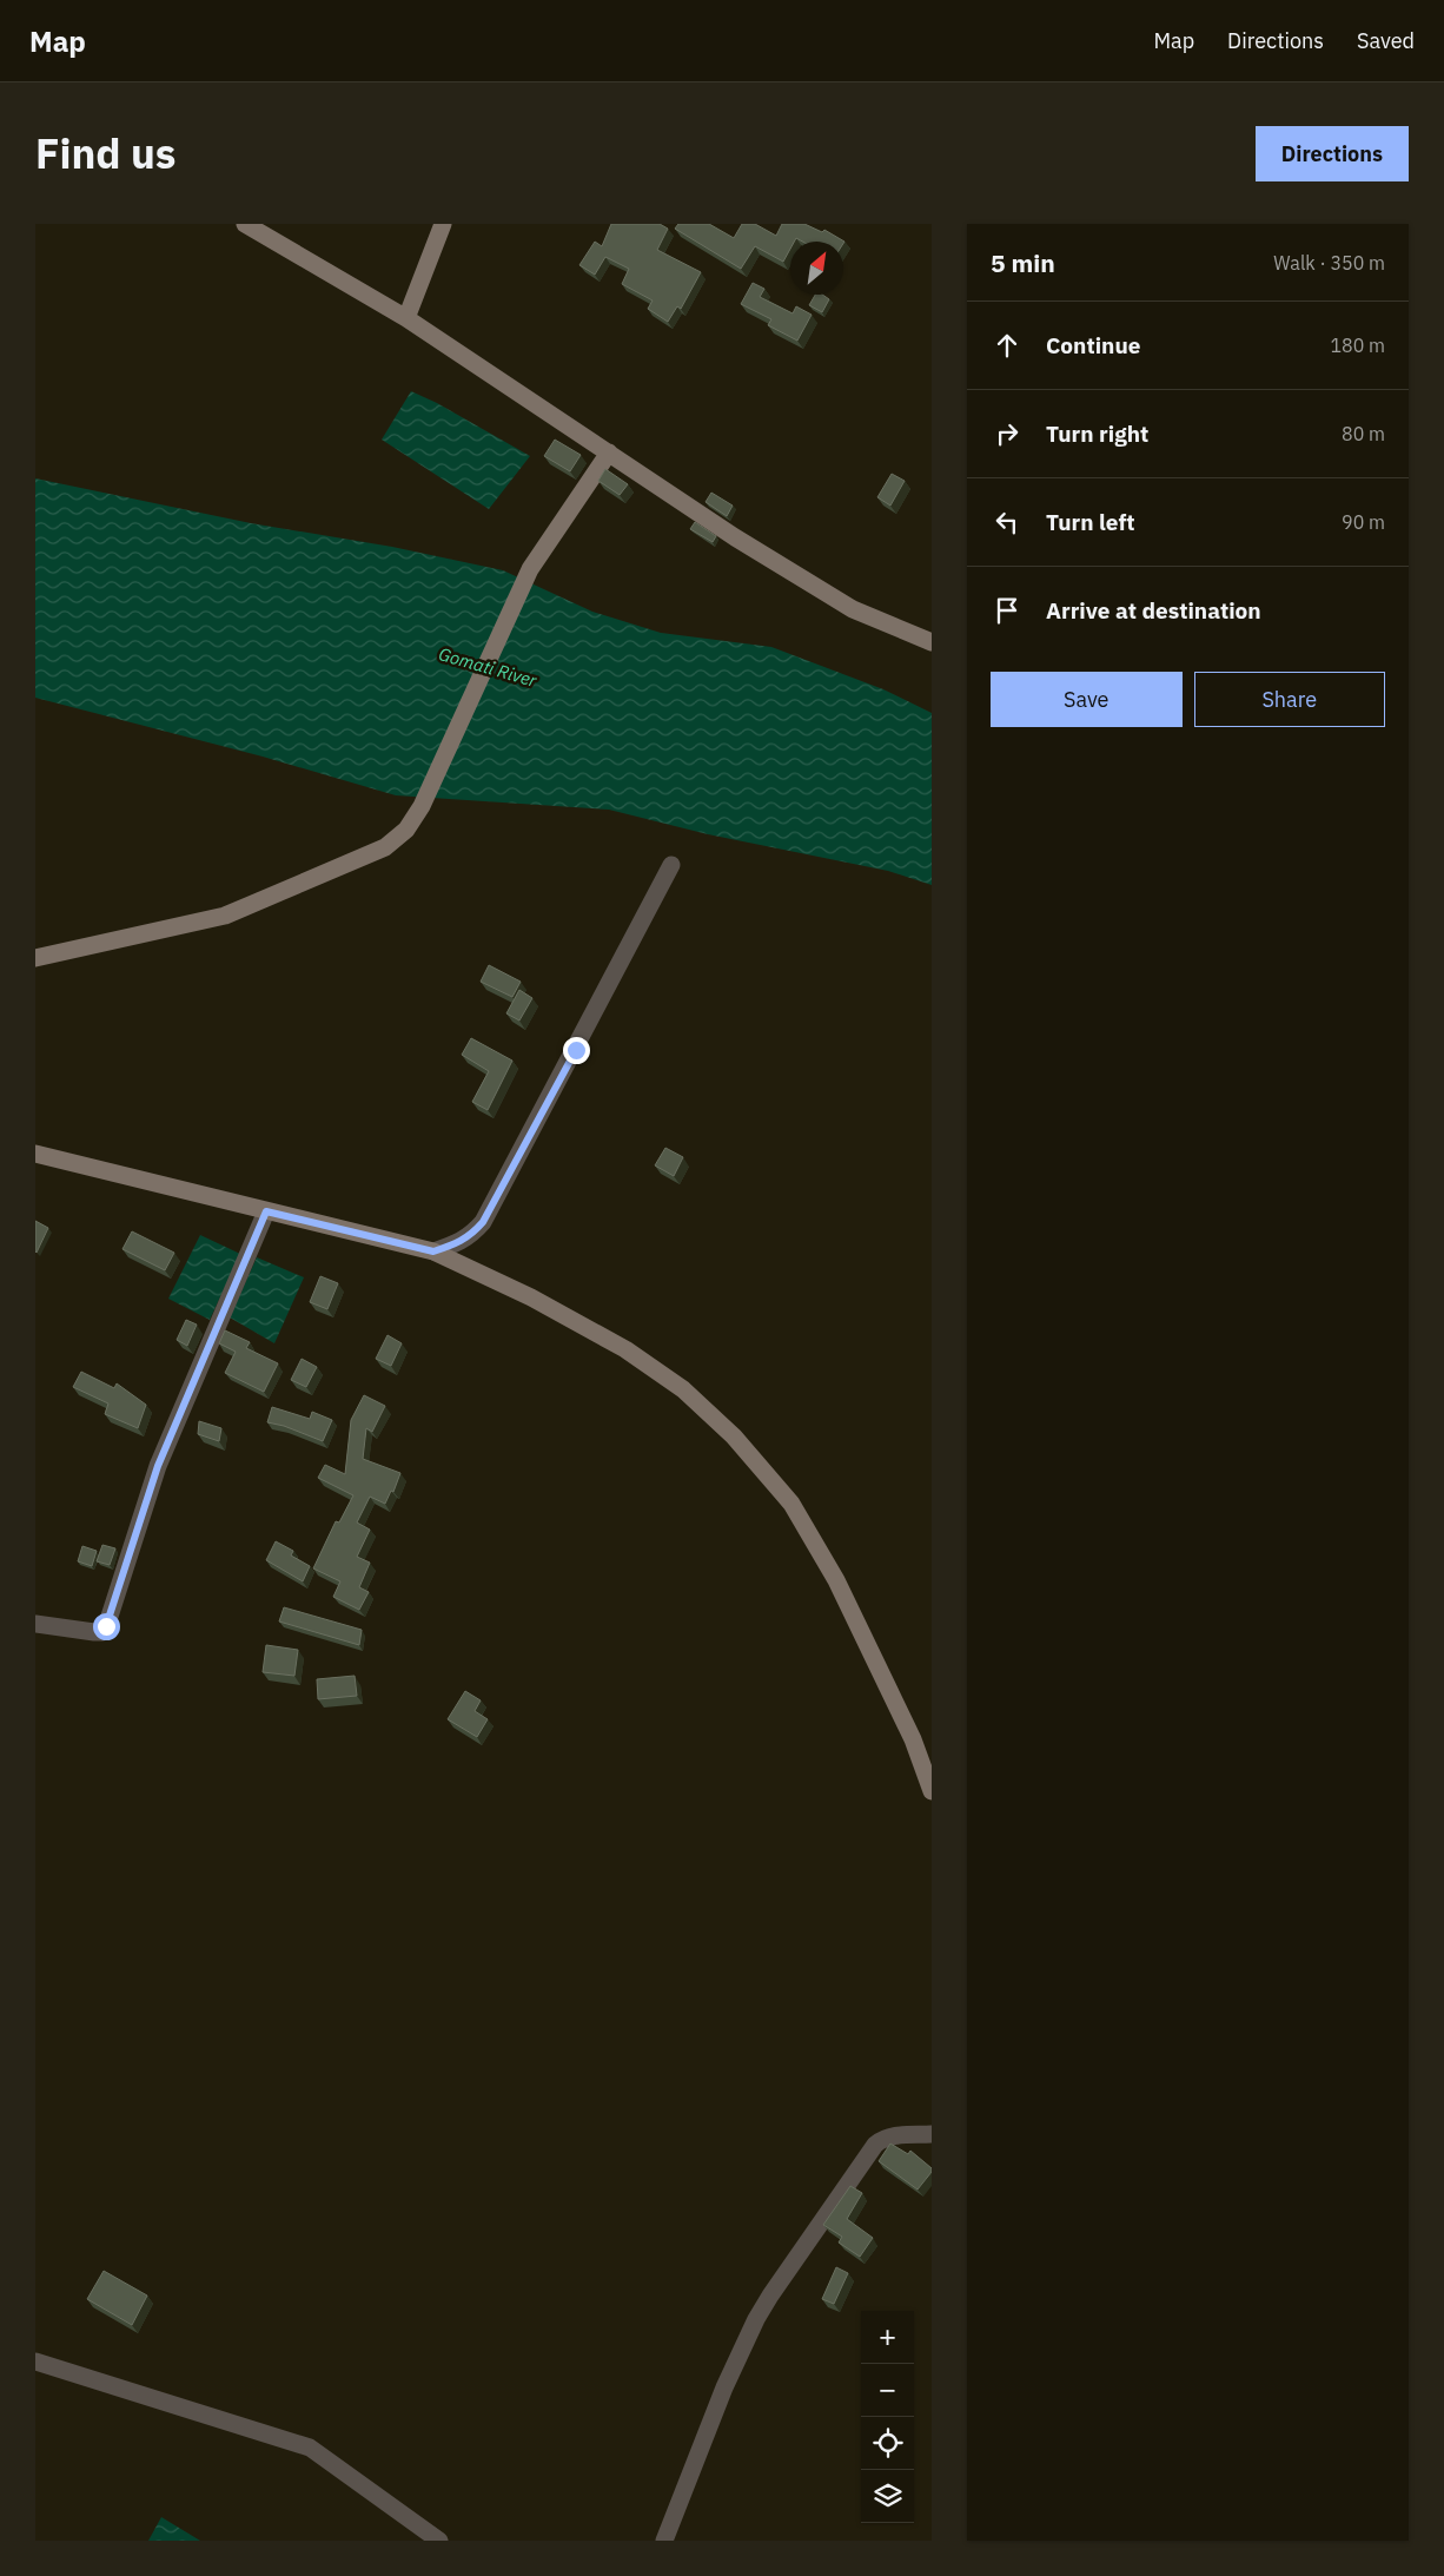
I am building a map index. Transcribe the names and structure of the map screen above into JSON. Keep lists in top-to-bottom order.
{
  "water": ["Gomati River"],
  "north": "top right",
  "page": {
    "header": "Map",
    "nav": ["Map", "Directions", "Saved"],
    "title": "Find us",
    "buttons": [
      "Directions",
      ["Save", "Share"]
    ],
    "heading": ["5 min", "Walk · 350 m"],
    "list": [
      ["Continue", "180 m"],
      ["Turn right", "80 m"],
      ["Turn left", "90 m"],
      "Arrive at destination"
    ],
    "map_buttons": ["+", "−"]
  }
}
